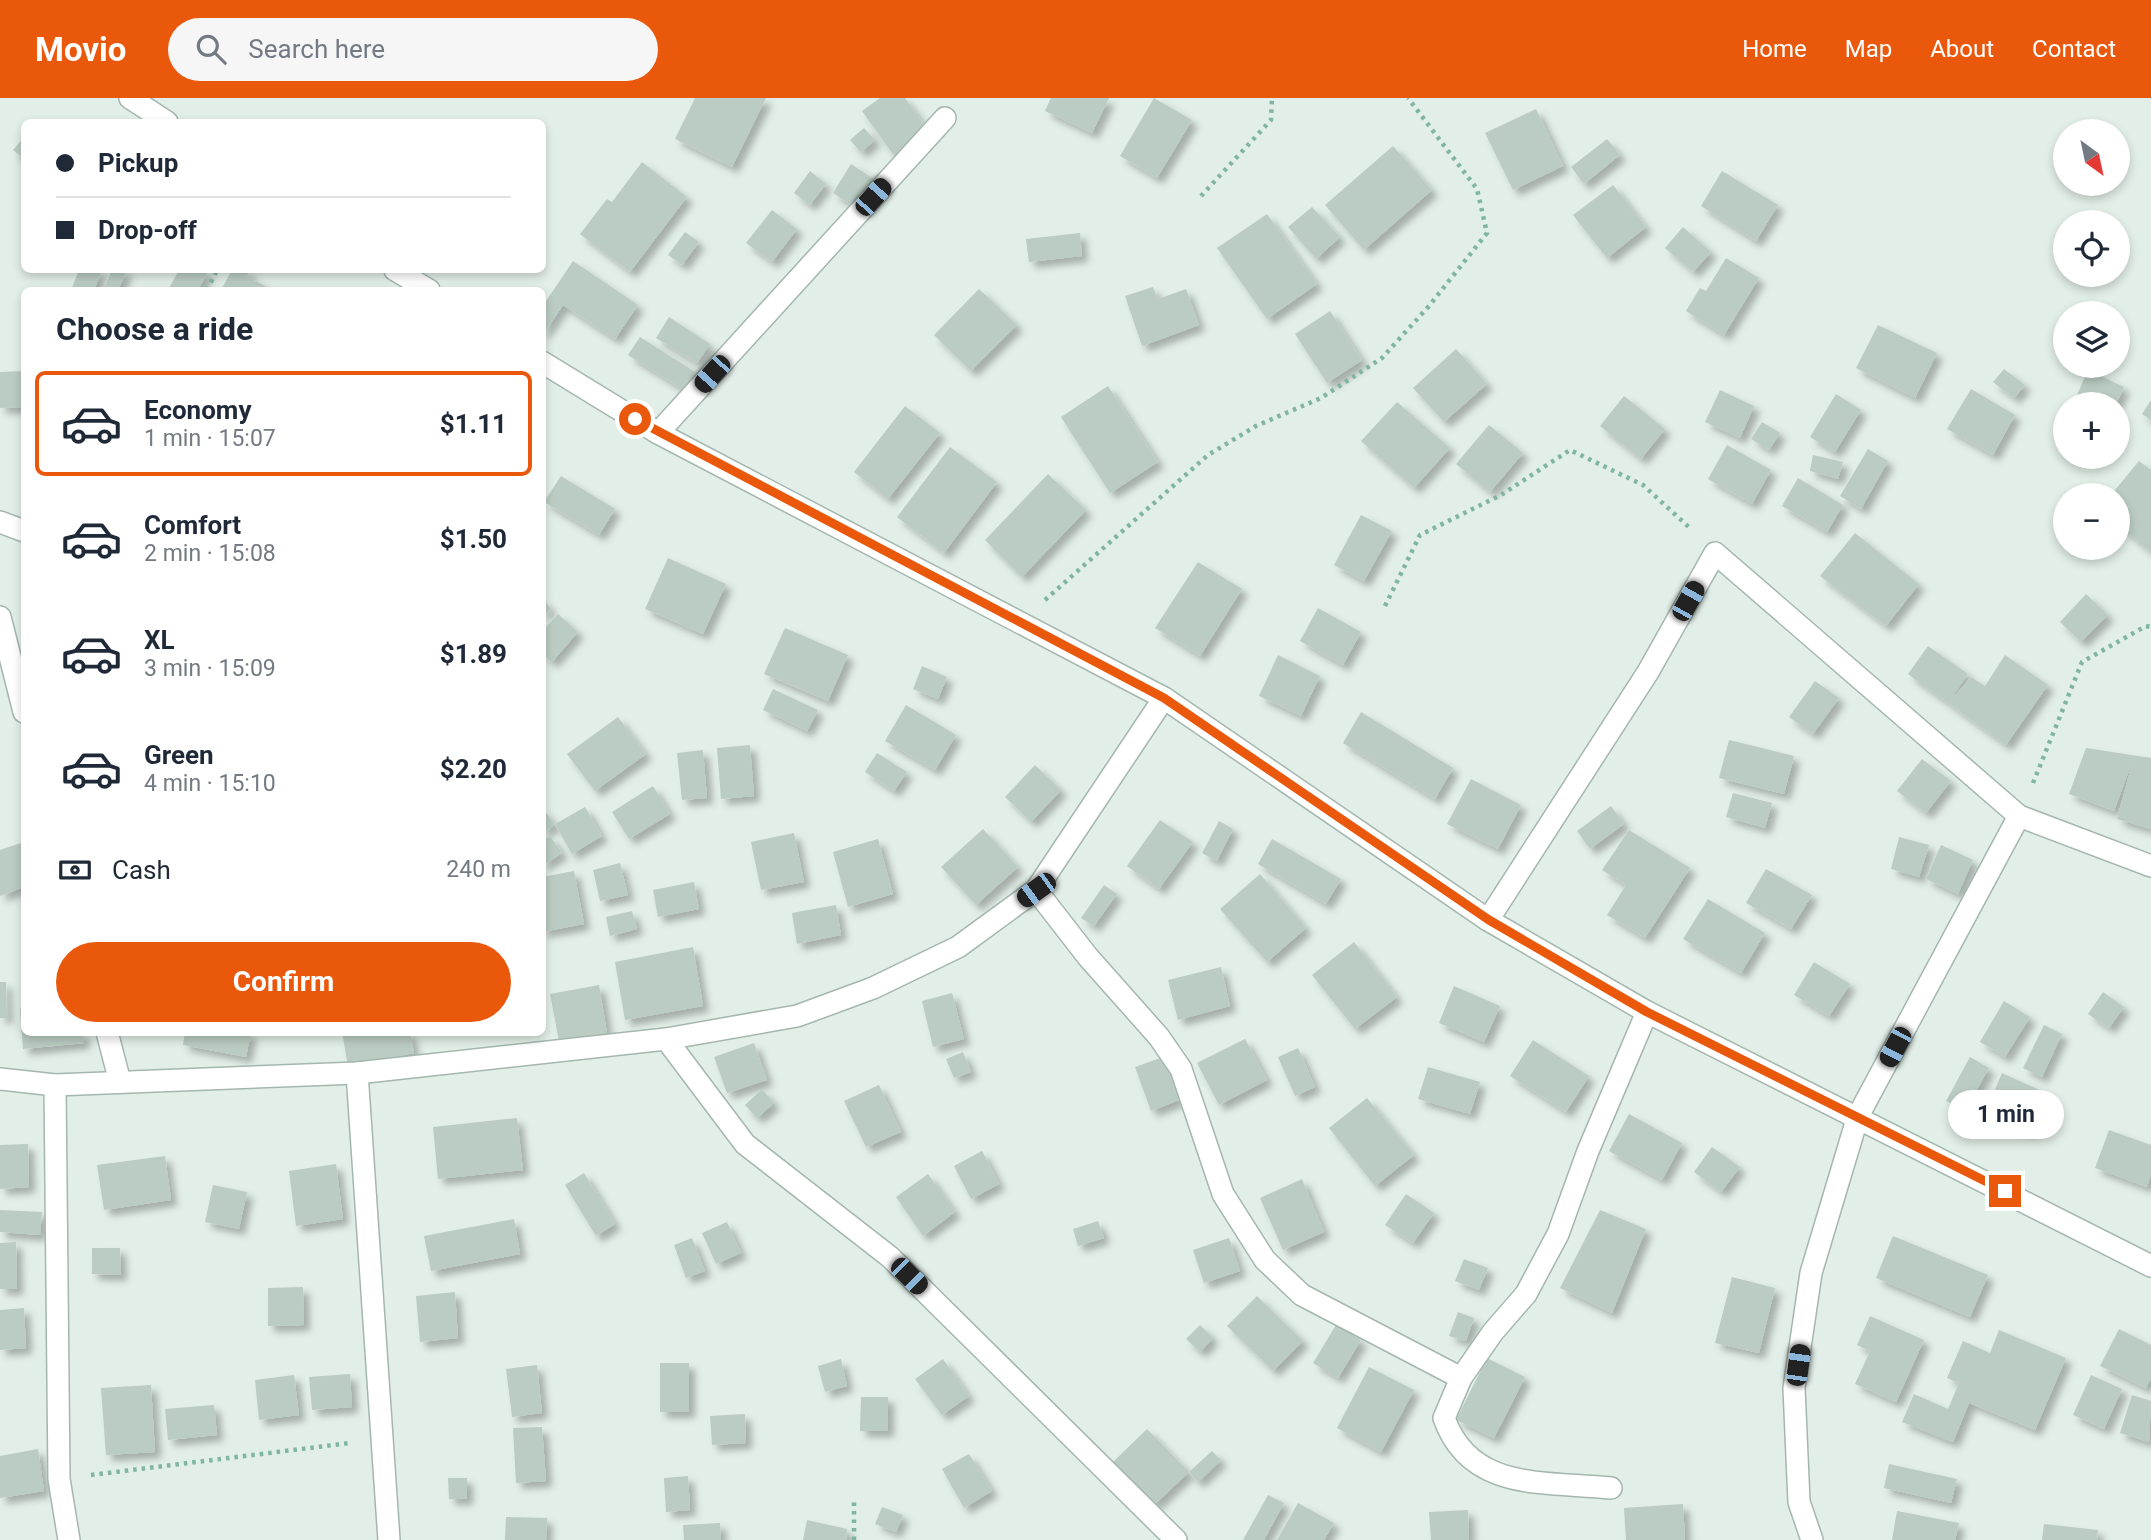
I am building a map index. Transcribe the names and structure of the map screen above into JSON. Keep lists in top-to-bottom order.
{
  "north": "bottom right",
  "page": {
    "header": "Movio",
    "search": "Search here",
    "nav": [
      "Home",
      "Map",
      "About",
      "Contact"
    ],
    "map_buttons": ["+", "−"],
    "banner": ["Pickup", "Drop-off"],
    "heading": "Choose a ride",
    "list": [
      {
        "name": "Economy",
        "note": "1 min · 15:07",
        "value": "$1.11"
      },
      {
        "name": "Comfort",
        "note": "2 min · 15:08",
        "value": "$1.50"
      },
      {
        "name": "XL",
        "note": "3 min · 15:09",
        "value": "$1.89"
      },
      {
        "name": "Green",
        "note": "4 min · 15:10",
        "value": "$2.20"
      }
    ],
    "pay": ["Cash", "240 m"],
    "buttons": "Confirm",
    "bubble": "1 min"
  }
}
